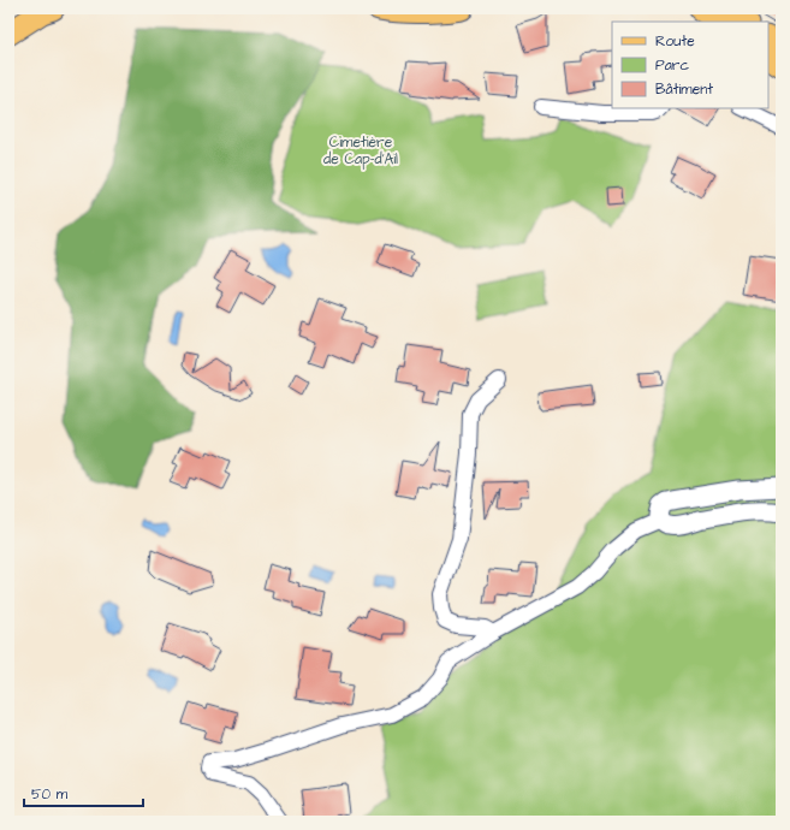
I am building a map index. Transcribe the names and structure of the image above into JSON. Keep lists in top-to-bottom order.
{
  "parks": ["Cimetière de Cap-d'Ail"],
  "legend": ["Route", "Parc", "Bâtiment"],
  "scale_bar": "50 m"
}
